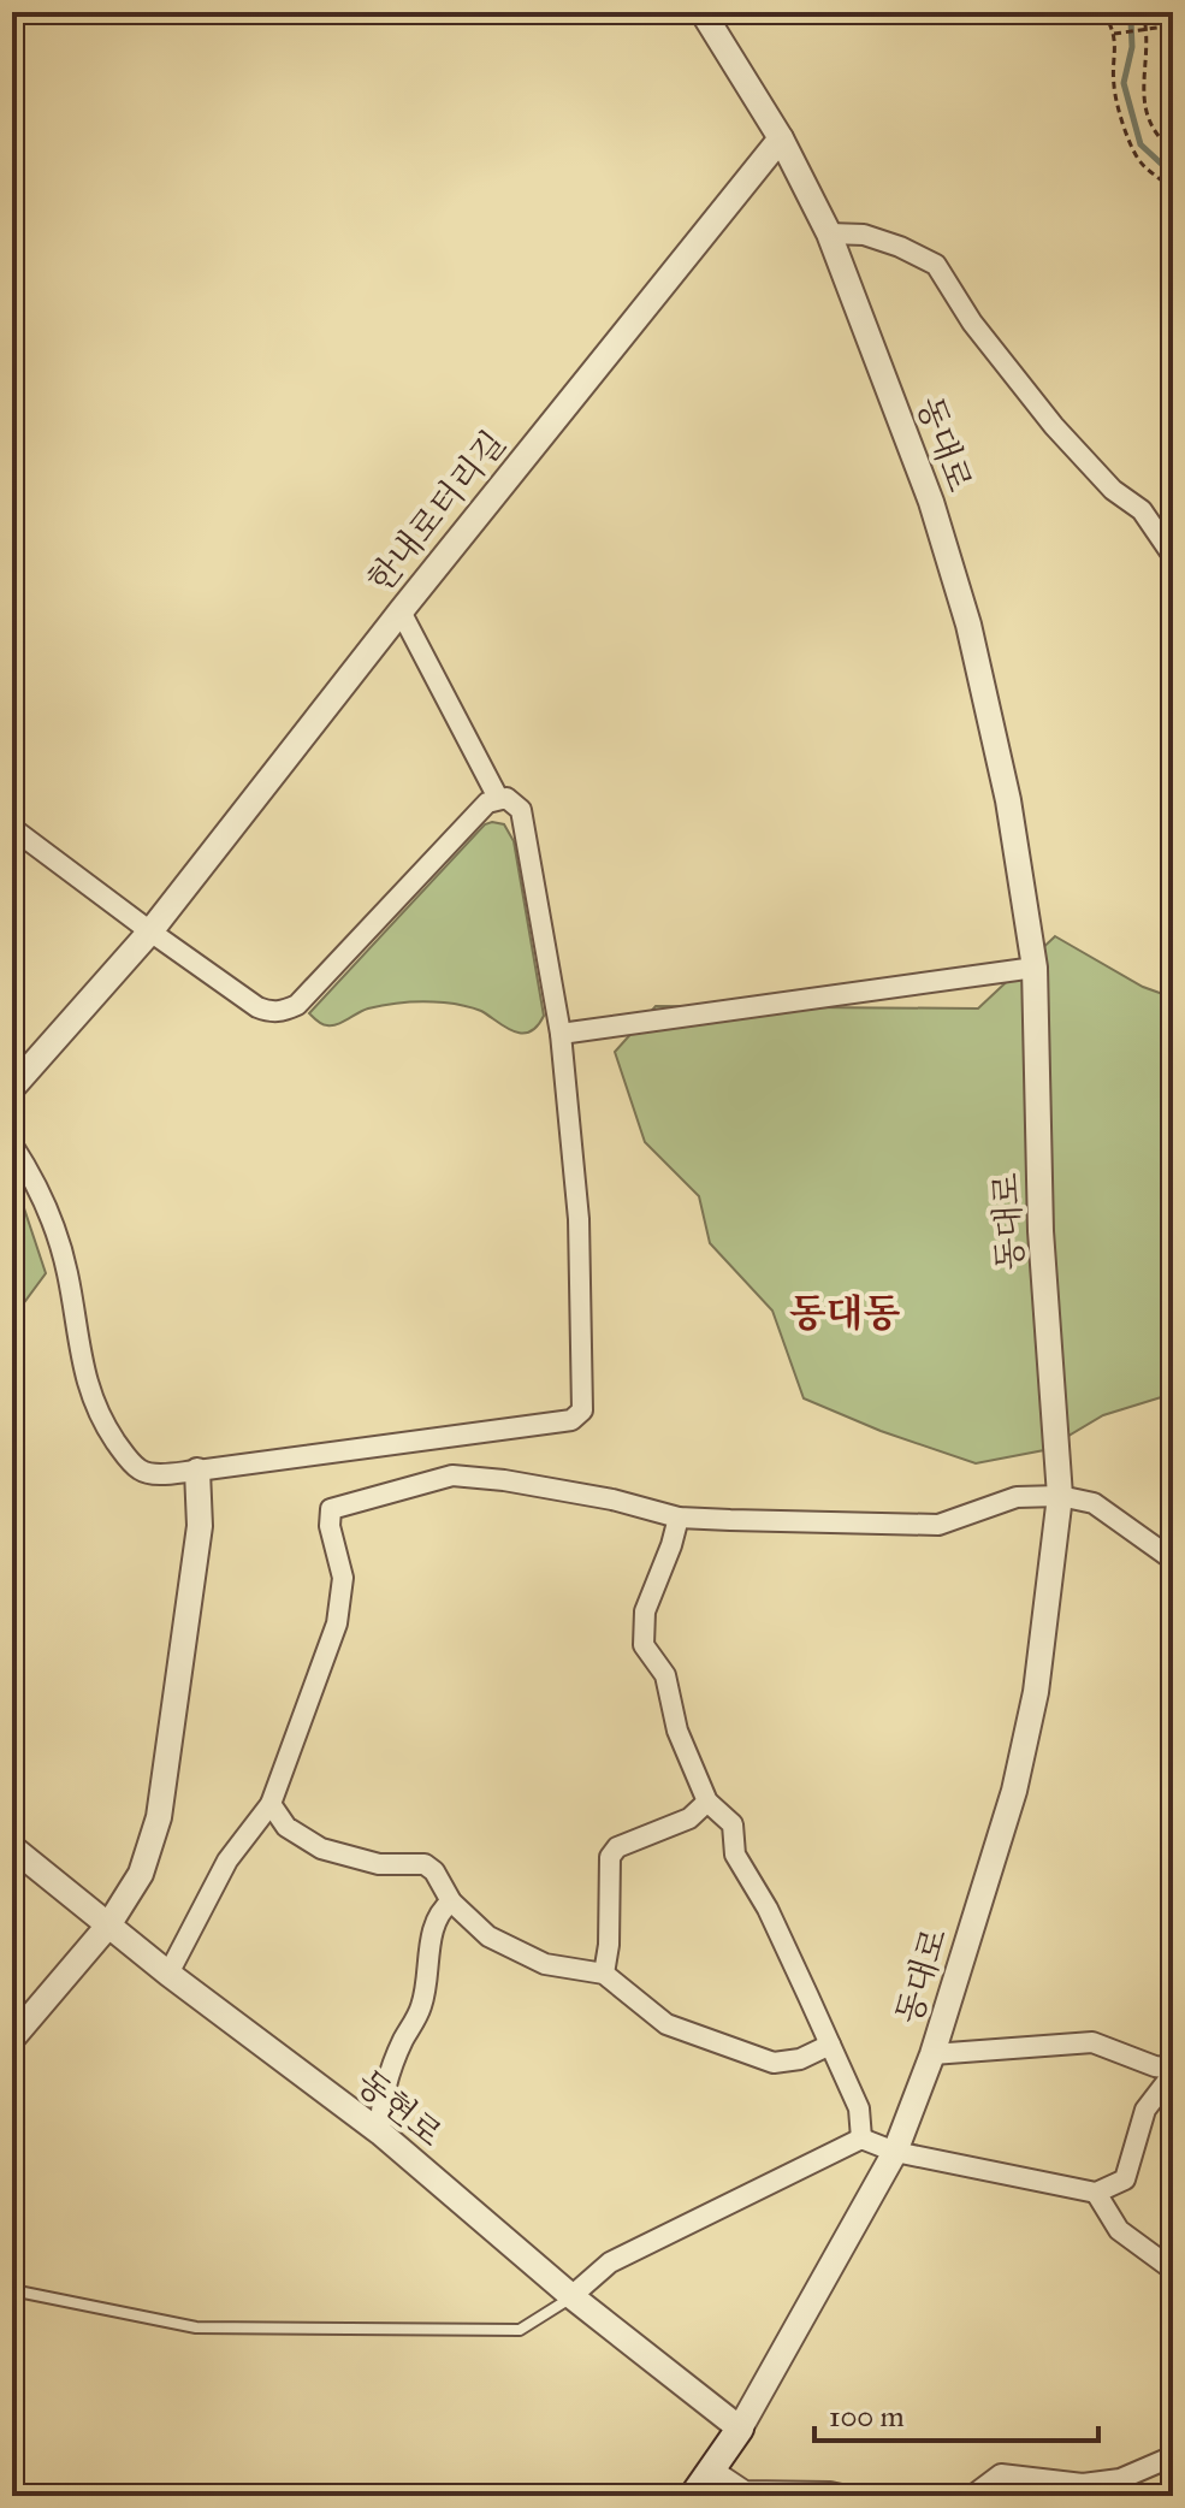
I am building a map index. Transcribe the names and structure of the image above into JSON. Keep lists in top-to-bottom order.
{
  "streets": {
    "street": ["동대로", "한내로터리길", "동현로"]
  },
  "crossings": [
    ["동대로", "한내로터리길"],
    ["동대로", "동현로"]
  ],
  "districts": ["동대동"],
  "scale_bar": "100 m"
}
